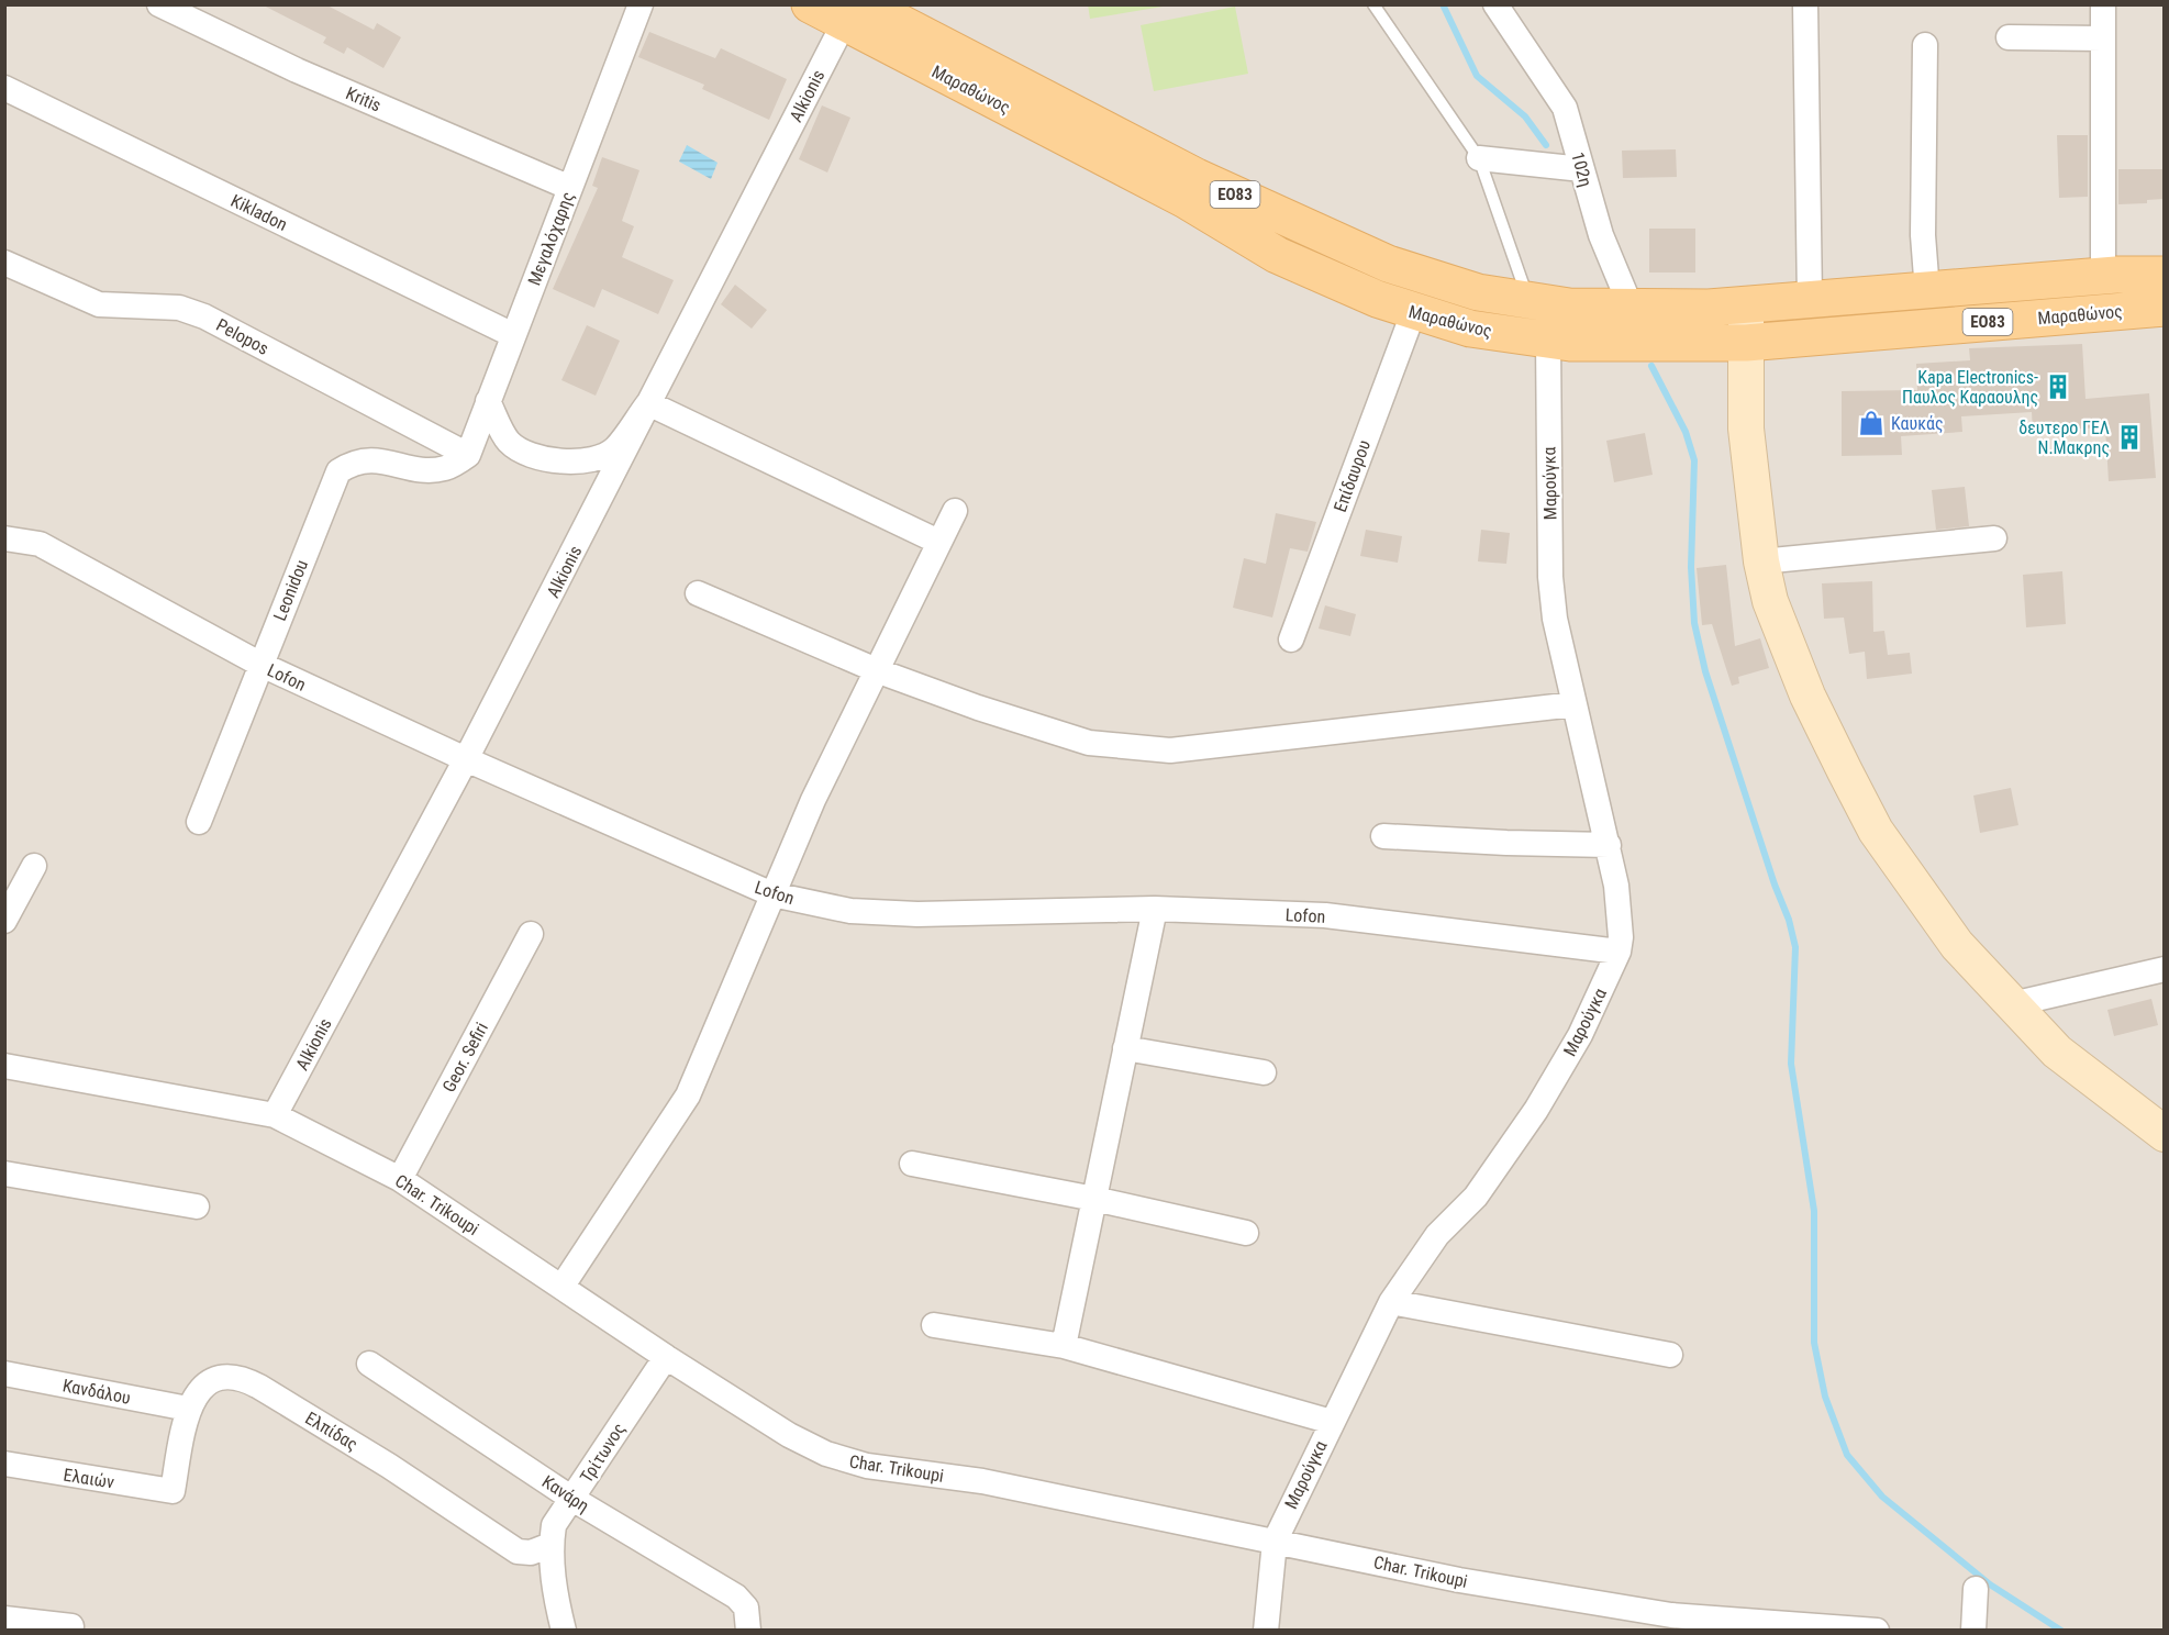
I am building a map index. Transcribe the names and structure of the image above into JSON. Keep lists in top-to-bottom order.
{
  "streets": {
    "main road": ["Μαραθώνος", "ΕΟ83"],
    "street": [
      "Alkionis",
      "Kritis",
      "102η",
      "Kikladon",
      "Μεγαλόχαρης",
      "Pelopos",
      "Επίδαυρου",
      "Μαρούγκα",
      "Leonidou",
      "Lofon",
      "Geor. Sefiri",
      "Char. Trikoupi",
      "Κανδάλου",
      "Ελπίδας",
      "Τρίτωνος",
      "Ελαιών",
      "Κανάρη"
    ]
  },
  "crossings": [
    ["Μαραθώνος", "Alkionis"],
    ["Μαραθώνος", "102η"],
    ["Μαραθώνος", "Επίδαυρου"],
    ["Μαραθώνος", "Μαρούγκα"],
    ["Alkionis", "Lofon"],
    ["Alkionis", "Char. Trikoupi"],
    ["Kritis", "Μεγαλόχαρης"],
    ["Kikladon", "Μεγαλόχαρης"],
    ["Μεγαλόχαρης", "Pelopos"],
    ["Μεγαλόχαρης", "Leonidou"],
    ["Pelopos", "Leonidou"],
    ["Μαρούγκα", "Lofon"],
    ["Μαρούγκα", "Char. Trikoupi"],
    ["Leonidou", "Lofon"],
    ["Geor. Sefiri", "Char. Trikoupi"],
    ["Char. Trikoupi", "Τρίτωνος"],
    ["Κανδάλου", "Ελπίδας"],
    ["Ελπίδας", "Τρίτωνος"],
    ["Ελπίδας", "Ελαιών"],
    ["Τρίτωνος", "Κανάρη"]
  ],
  "places": {
    "building": ["Kapa Electronics- Παυλος Καραουλης", "δευτερο ΓΕΛ Ν.Μακρης"],
    "shop": ["Καυκάς"]
  }
}
